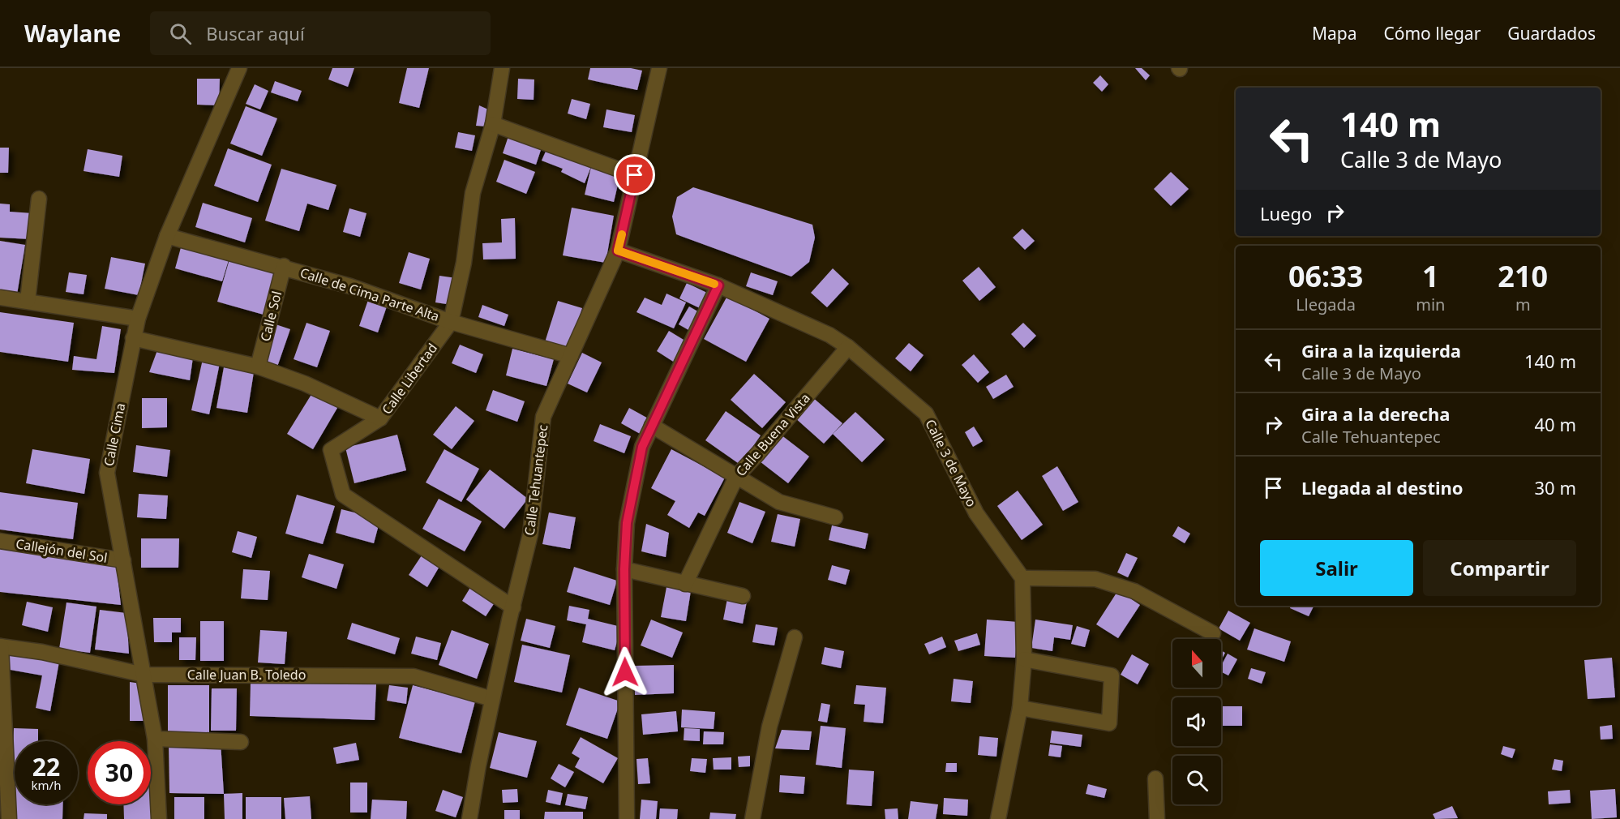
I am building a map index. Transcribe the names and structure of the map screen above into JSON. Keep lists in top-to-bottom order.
{
  "streets": {
    "street": [
      "Calle de Cima Parte Alta",
      "Calle Sol",
      "Calle Libertad",
      "Calle Cima",
      "Calle Buena Vista",
      "Calle 3 de Mayo",
      "Calle Tehuantepec",
      "Callejón del Sol",
      "Calle Juan B. Toledo"
    ]
  },
  "crossings": [
    ["Calle de Cima Parte Alta", "Calle Sol"],
    ["Calle de Cima Parte Alta", "Calle Libertad"],
    ["Calle de Cima Parte Alta", "Calle Cima"],
    ["Calle de Cima Parte Alta", "Calle Tehuantepec"],
    ["Calle Libertad", "Calle Tehuantepec"],
    ["Calle Cima", "Callejón del Sol"],
    ["Calle Cima", "Calle Juan B. Toledo"],
    ["Calle Buena Vista", "Calle 3 de Mayo"],
    ["Calle 3 de Mayo", "Calle Tehuantepec"],
    ["Calle Tehuantepec", "Calle Juan B. Toledo"]
  ],
  "north": "top",
  "page": {
    "header": "Waylane",
    "search": "Buscar aquí",
    "nav": ["Mapa", "Cómo llegar", "Guardados"],
    "turn": ["140 m", "Calle 3 de Mayo"],
    "then": "Luego",
    "eta": [
      "06:33",
      "Llegada",
      "1",
      "min",
      "210",
      "m"
    ],
    "list": [
      {
        "name": "Gira a la izquierda",
        "note": "Calle 3 de Mayo",
        "value": "140 m"
      },
      {
        "name": "Gira a la derecha",
        "note": "Calle Tehuantepec",
        "value": "40 m"
      },
      {
        "name": "Llegada al destino",
        "value": "30 m"
      }
    ],
    "buttons": ["Salir", "Compartir"],
    "speed": "22 km/h",
    "limit": "30"
  }
}
